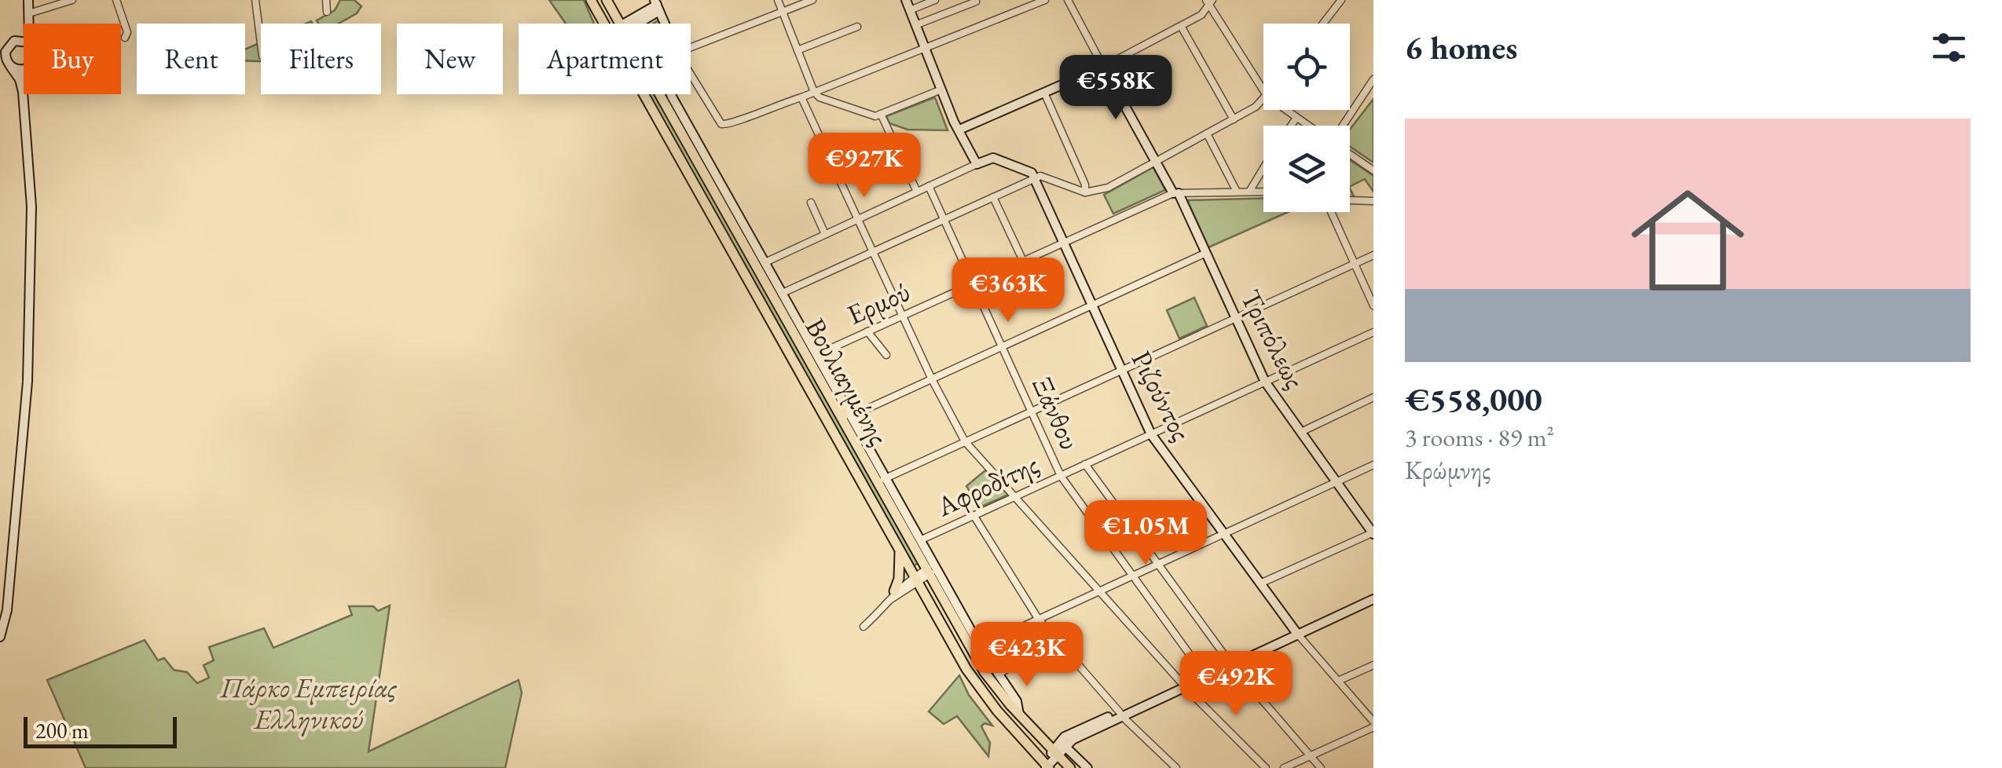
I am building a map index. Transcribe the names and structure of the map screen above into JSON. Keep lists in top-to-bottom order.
{
  "streets": {
    "main road": ["Βουλιαγμένης"],
    "street": [
      "Ερμού",
      "Τριπόλεως",
      "Ριζούντος",
      "Ξάνθου",
      "Αφροδίτης"
    ]
  },
  "crossings": [
    ["Ερμού", "Τριπόλεως"],
    ["Ερμού", "Βουλιαγμένης"],
    ["Ερμού", "Ριζούντος"],
    ["Ερμού", "Ξάνθου"],
    ["Τριπόλεως", "Αφροδίτης"],
    ["Ριζούντος", "Αφροδίτης"],
    ["Ξάνθου", "Αφροδίτης"]
  ],
  "parks": ["Πάρκο Εμπειρίας Ελληνικού"],
  "scale_bar": "200 m",
  "page": {
    "heading": "6 homes",
    "chip": [
      "Buy",
      "Rent",
      "Filters",
      "New",
      "Apartment"
    ],
    "price": [
      "€558K",
      "€927K",
      "€363K",
      "€1.05M",
      "€423K",
      "€492K"
    ],
    "list": [
      {
        "name": "€558,000",
        "note": "3 rooms · 89 m² · Κρώμνης"
      }
    ],
    "scale": "200 m"
  }
}
